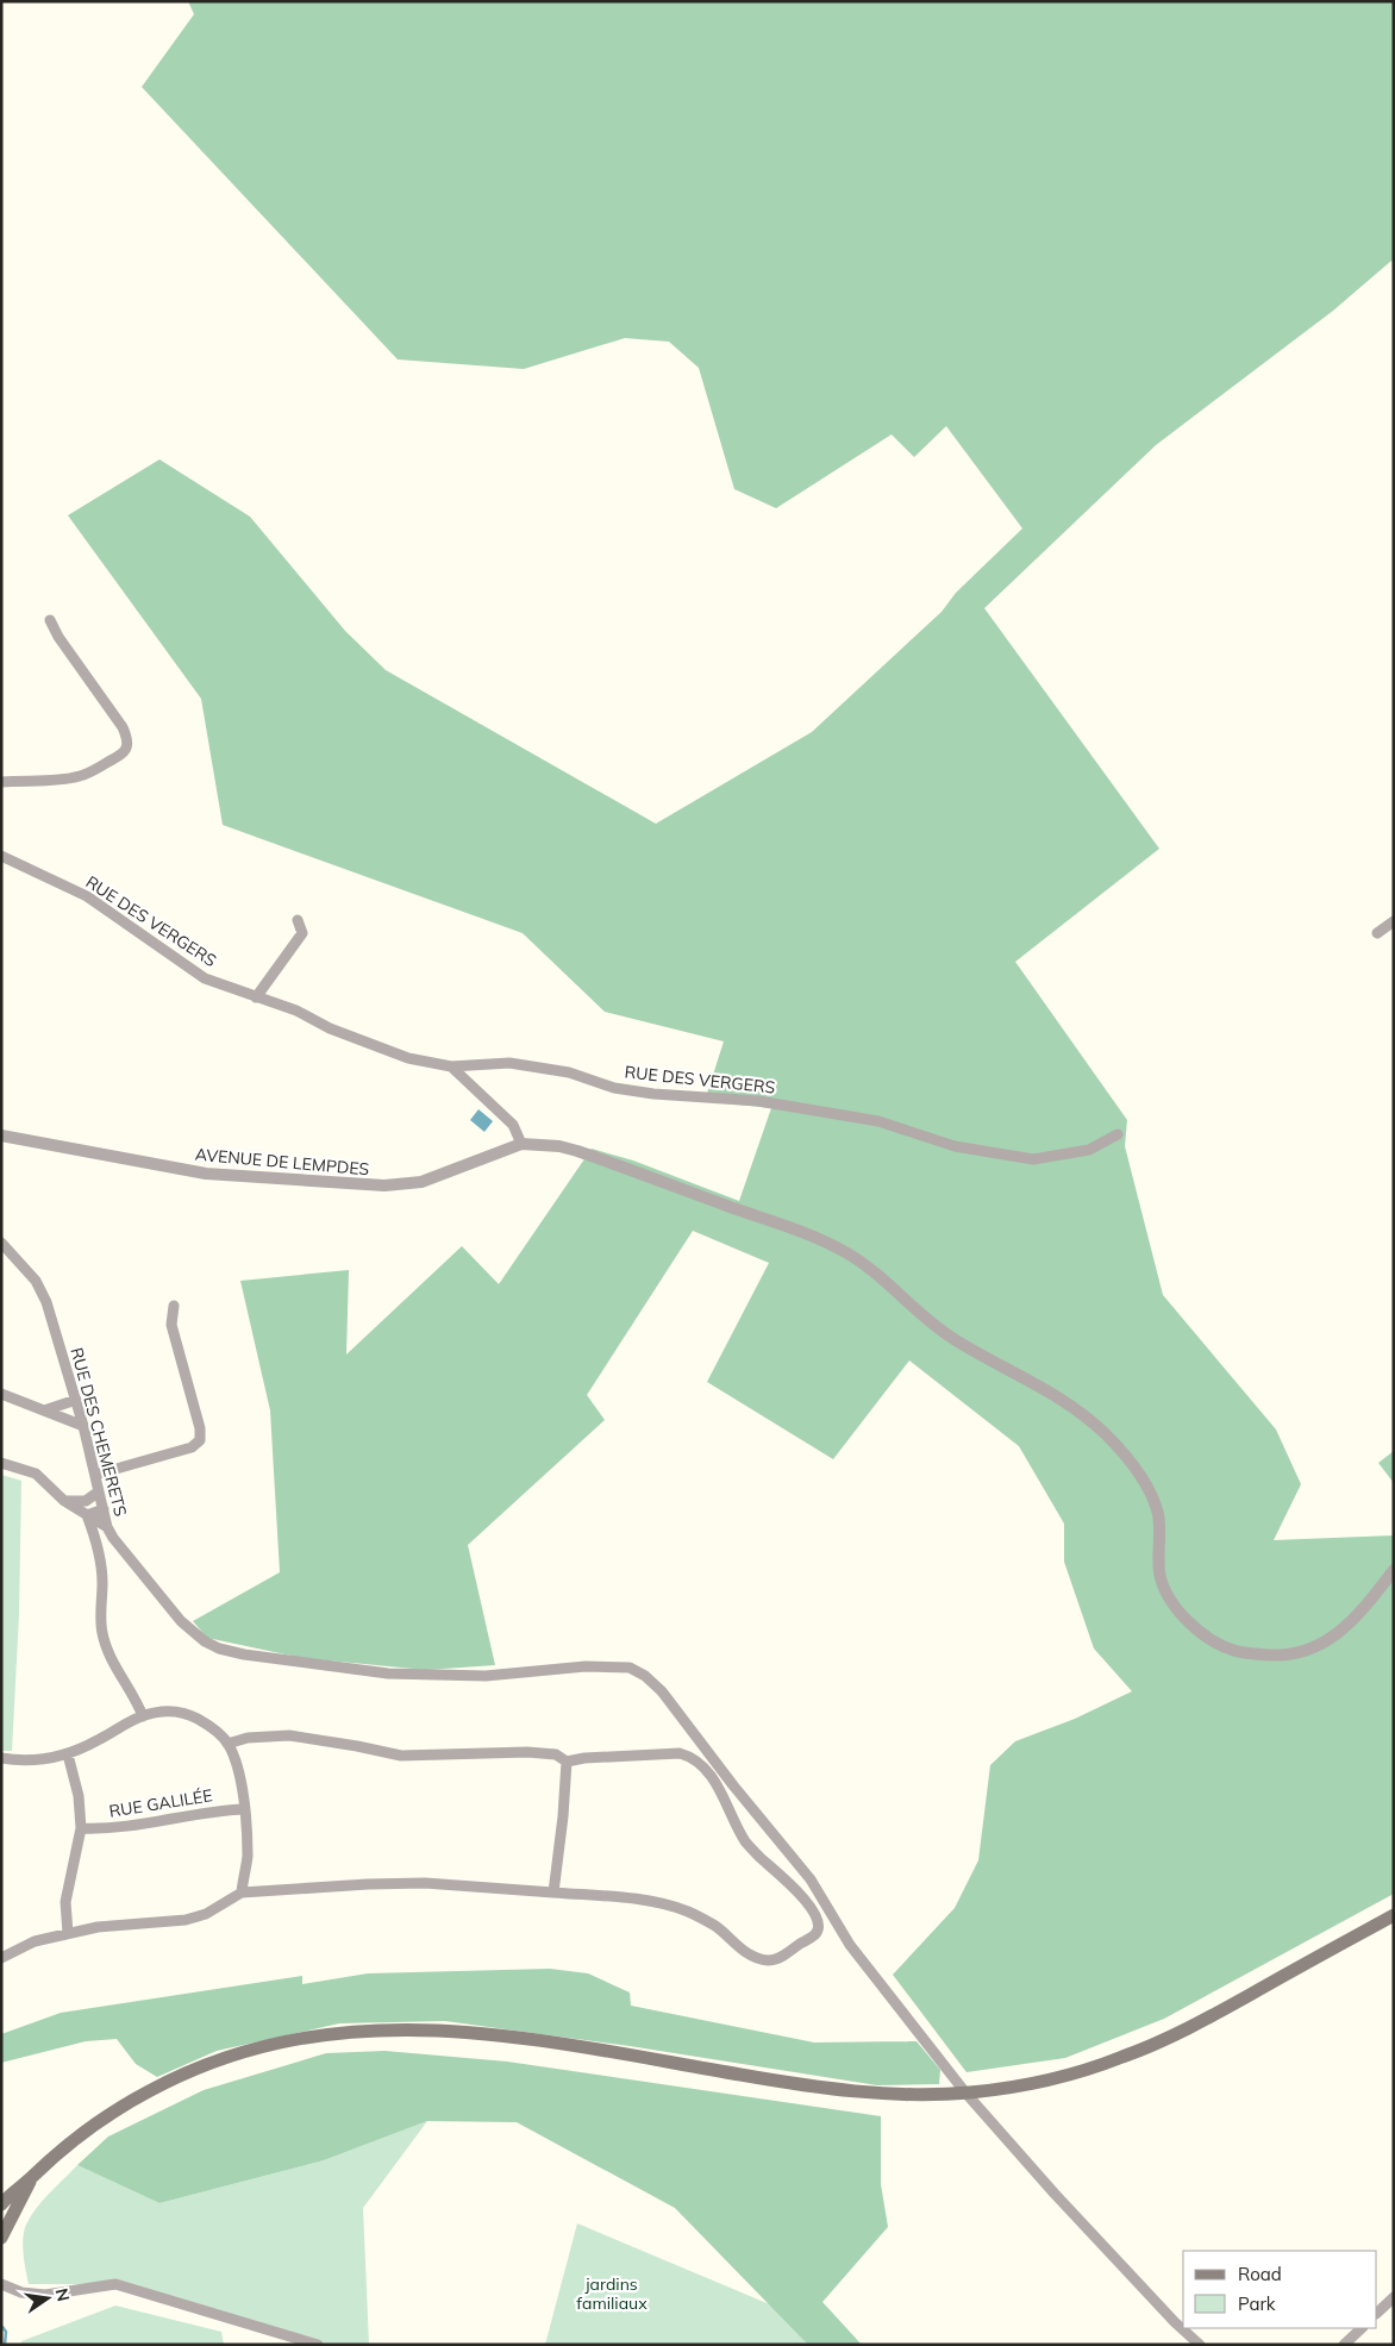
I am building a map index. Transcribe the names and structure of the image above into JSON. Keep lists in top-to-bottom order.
{
  "streets": {
    "street": [
      "RUE DES VERGERS",
      "AVENUE DE LEMPDES",
      "RUE DES CHEMERETS",
      "RUE GALILÉE"
    ]
  },
  "parks": ["jardins familiaux"],
  "legend": ["Road", "Park"],
  "north": "right"
}
